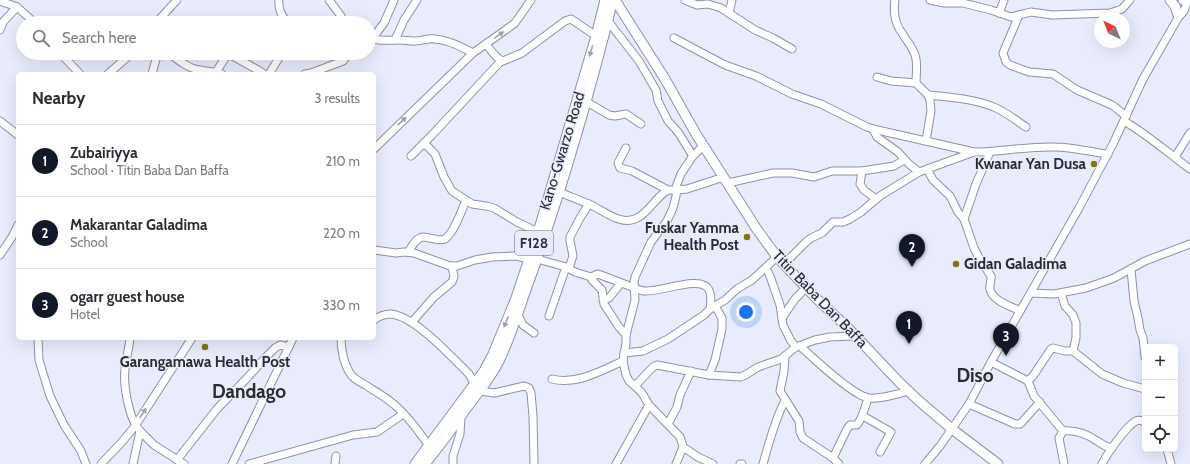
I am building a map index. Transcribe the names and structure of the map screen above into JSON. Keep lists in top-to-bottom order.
{
  "streets": {
    "main road": ["Kano-Gwarzo Road", "F128", "Titin Baba Dan Baffa"]
  },
  "crossings": [
    ["Kano-Gwarzo Road", "Titin Baba Dan Baffa"]
  ],
  "districts": ["Diso", "Dandago"],
  "places": [
    "Kwanar Yan Dusa",
    "Fuskar Yamma Health Post",
    "Gidan Galadima",
    "Garangamawa Health Post"
  ],
  "north": "top left",
  "page": {
    "search": "Search here",
    "heading": ["Nearby", "3 results"],
    "list": [
      {
        "mark": "1",
        "name": "Zubairiyya",
        "note": "School · Titin Baba Dan Baffa",
        "value": "210 m"
      },
      {
        "mark": "2",
        "name": "Makarantar Galadima",
        "note": "School",
        "value": "220 m"
      },
      {
        "mark": "3",
        "name": "ogarr guest house",
        "note": "Hotel",
        "value": "330 m"
      }
    ],
    "pins": ["2", "1", "3"],
    "map_buttons": ["+", "−"]
  }
}
